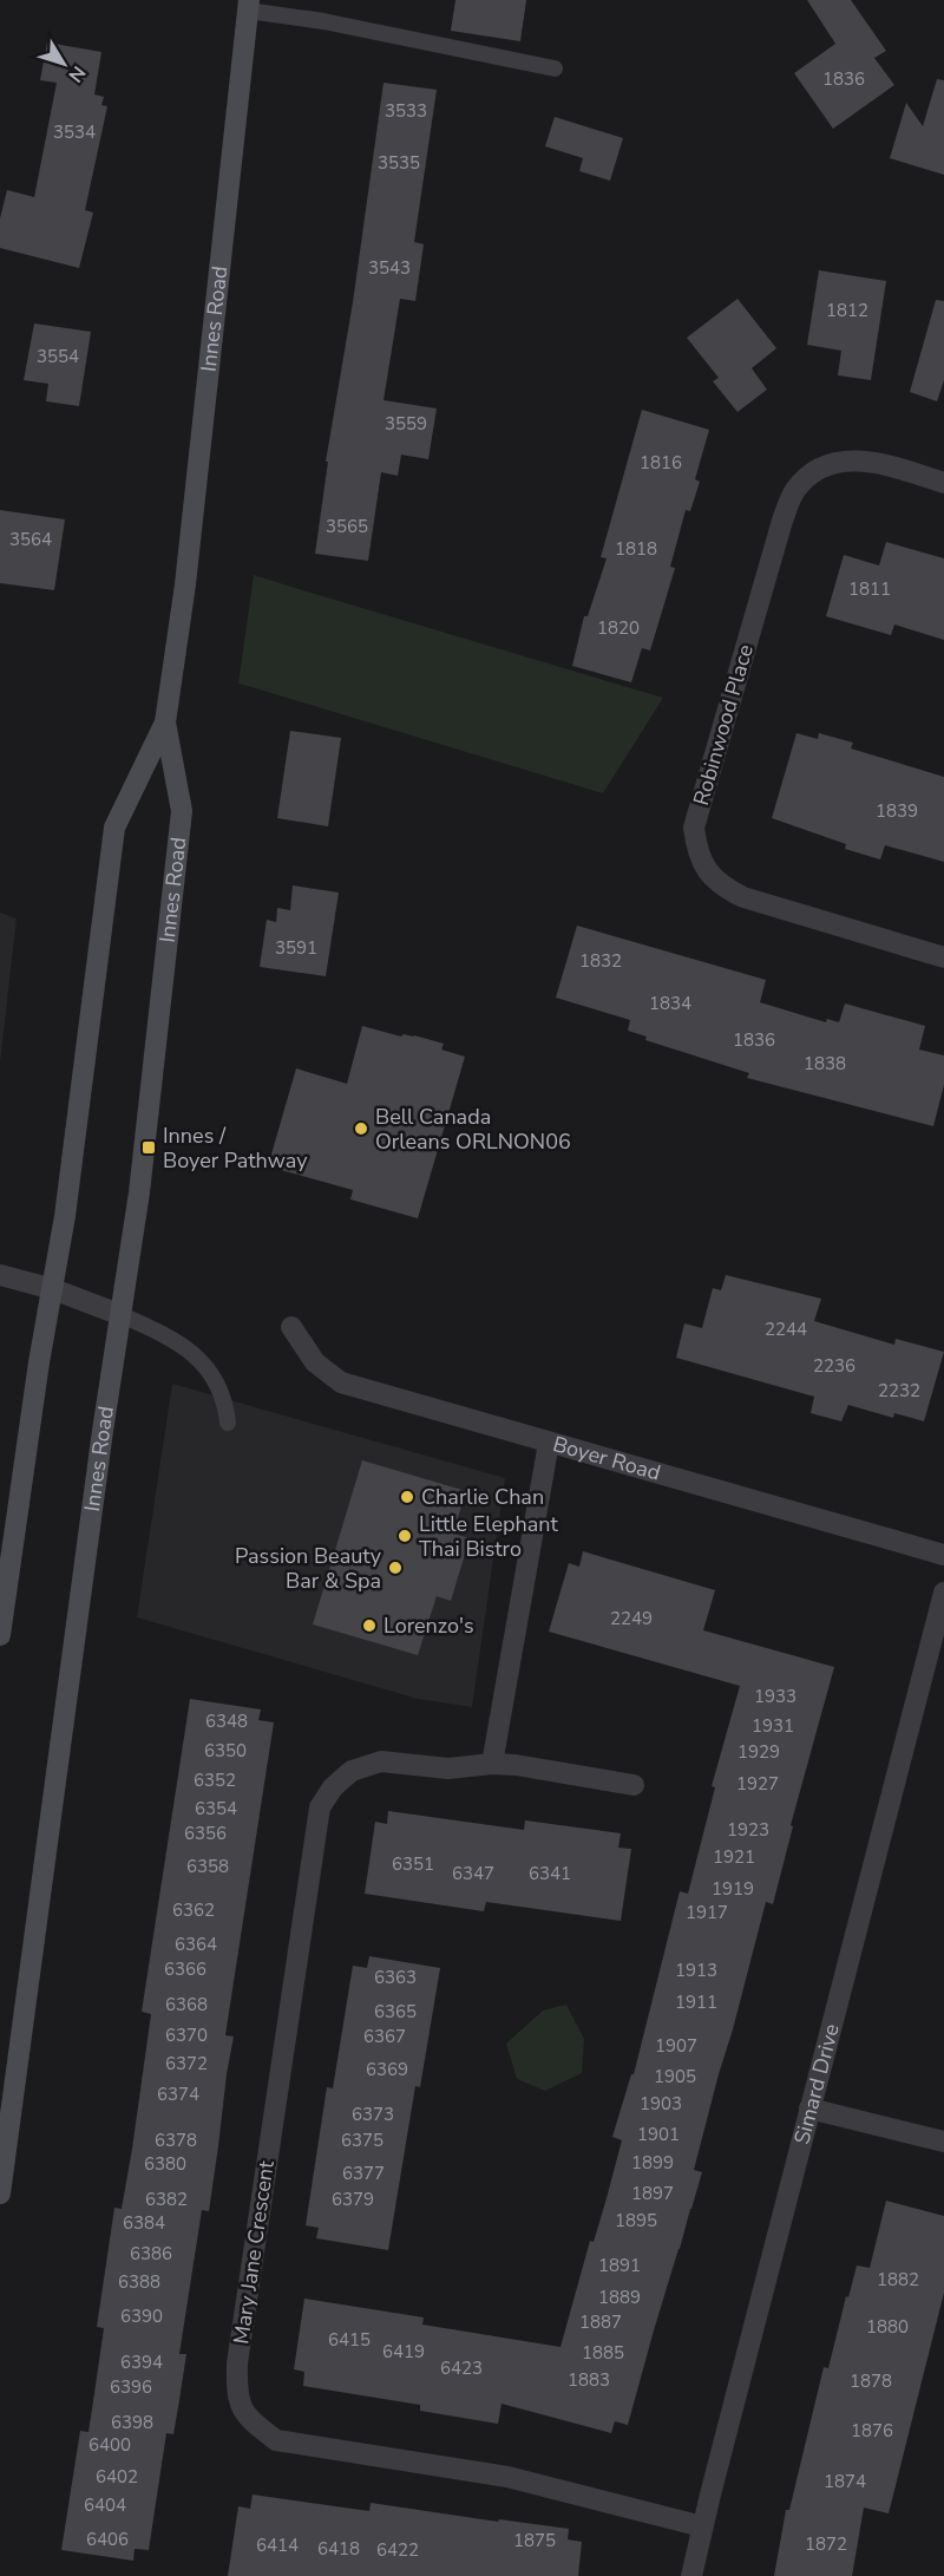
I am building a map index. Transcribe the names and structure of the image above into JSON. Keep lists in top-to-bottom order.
{
  "streets": {
    "main road": ["Innes Road"],
    "street": [
      "Robinwood Place",
      "Boyer Road",
      "Simard Drive",
      "Mary Jane Crescent"
    ]
  },
  "crossings": [
    ["Simard Drive", "Mary Jane Crescent"]
  ],
  "places": {
    "other": [
      "Bell Canada Orleans ORLNON06",
      "Charlie Chan",
      "Little Elephant Thai Bistro",
      "Passion Beauty Bar & Spa",
      "Lorenzo's"
    ],
    "transit": ["Innes / Boyer Pathway"]
  },
  "house_numbers": [
    "1836",
    "3533",
    "3534",
    "3535",
    "3543",
    "1812",
    "3554",
    "3559",
    "1816",
    "3565",
    "3564",
    "1818",
    "1811",
    "1820",
    "1839",
    "3591",
    "1832",
    "1834",
    "1836",
    "1838",
    "2244",
    "2236",
    "2232",
    "2249",
    "1933",
    "6348",
    "1931",
    "6350",
    "1929",
    "6352",
    "1927",
    "6354",
    "1923",
    "6356",
    "1921",
    "6351",
    "6358",
    "6347",
    "6341",
    "1919",
    "6362",
    "1917",
    "6364",
    "6366",
    "1913",
    "6363",
    "1911",
    "6368",
    "6365",
    "6370",
    "6367",
    "1907",
    "6372",
    "6369",
    "1905",
    "6374",
    "1903",
    "6373",
    "1901",
    "6378",
    "6375",
    "1899",
    "6380",
    "6377",
    "1897",
    "6382",
    "6379",
    "1895",
    "6384",
    "6386",
    "1891",
    "1882",
    "6388",
    "1889",
    "6390",
    "1887",
    "1880",
    "6415",
    "6419",
    "1885",
    "6394",
    "6423",
    "1883",
    "1878",
    "6396",
    "6398",
    "1876",
    "6400",
    "6402",
    "1874",
    "6404",
    "6406",
    "1875",
    "1872",
    "6414",
    "6418",
    "6422"
  ],
  "north": "bottom right"
}
